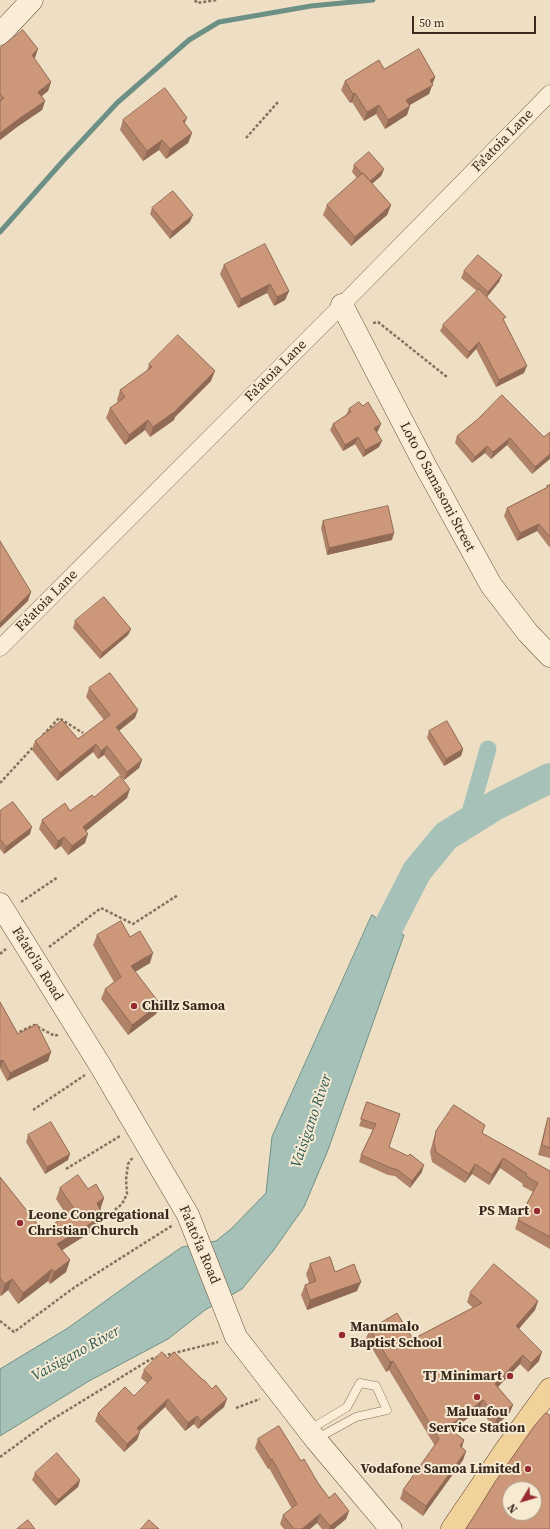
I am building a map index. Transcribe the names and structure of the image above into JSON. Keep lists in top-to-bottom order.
{
  "streets": {
    "main road": ["Loto O Samasoni Street", "Fa'ato'ia Road"],
    "street": ["Fa'atoia Lane"]
  },
  "crossings": [
    ["Fa'atoia Lane", "Loto O Samasoni Street"]
  ],
  "water": ["Vaisigano River"],
  "places": [
    "Chillz Samoa",
    "PS Mart",
    "Leone Congregational Christian Church",
    "Manumalo Baptist School",
    "TJ Minimart",
    "Maluafou Service Station",
    "Vodafone Samoa Limited"
  ],
  "scale_bar": "50 m",
  "north": "bottom left"
}
